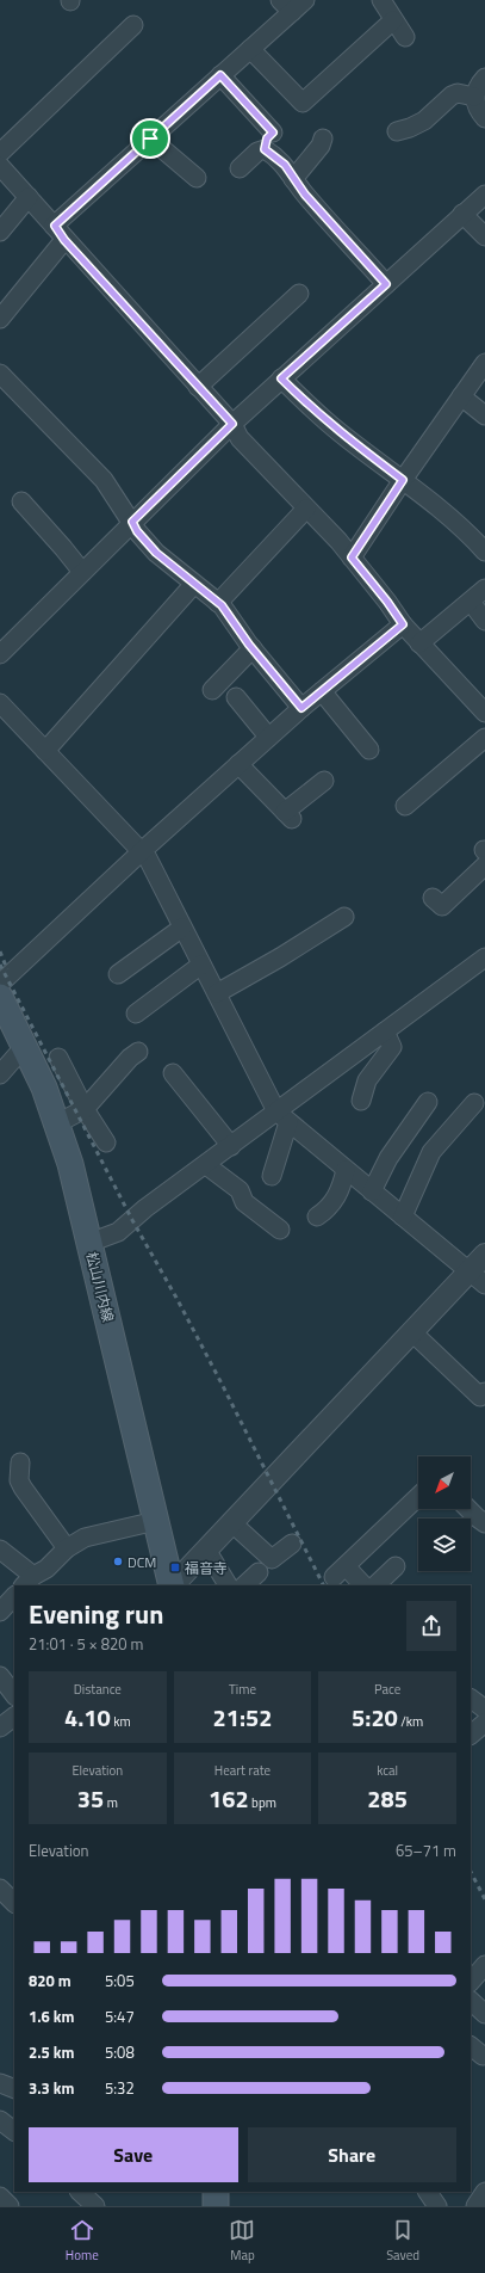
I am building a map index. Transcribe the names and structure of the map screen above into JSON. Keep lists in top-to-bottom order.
{
  "streets": {
    "main road": ["松山川内線"]
  },
  "places": {
    "other": ["DCM"],
    "transit": ["福音寺"]
  },
  "north": "bottom left",
  "page": {
    "heading": ["Evening run", "21:01 · 5 × 820 m"],
    "stats": [
      ["Distance", "4.10 km"],
      ["Time", "21:52"],
      ["Pace", "5:20 /km"],
      ["Elevation", "35 m"],
      ["Heart rate", "162 bpm"],
      ["kcal", "285"]
    ],
    "chart": ["Elevation", "65–71 m"],
    "list": [
      {
        "name": "820 m",
        "note": "5:05"
      },
      {
        "name": "1.6 km",
        "note": "5:47"
      },
      {
        "name": "2.5 km",
        "note": "5:08"
      },
      {
        "name": "3.3 km",
        "note": "5:32"
      }
    ],
    "buttons": ["Save", "Share"],
    "tabs": ["Home", "Map", "Saved"]
  }
}
